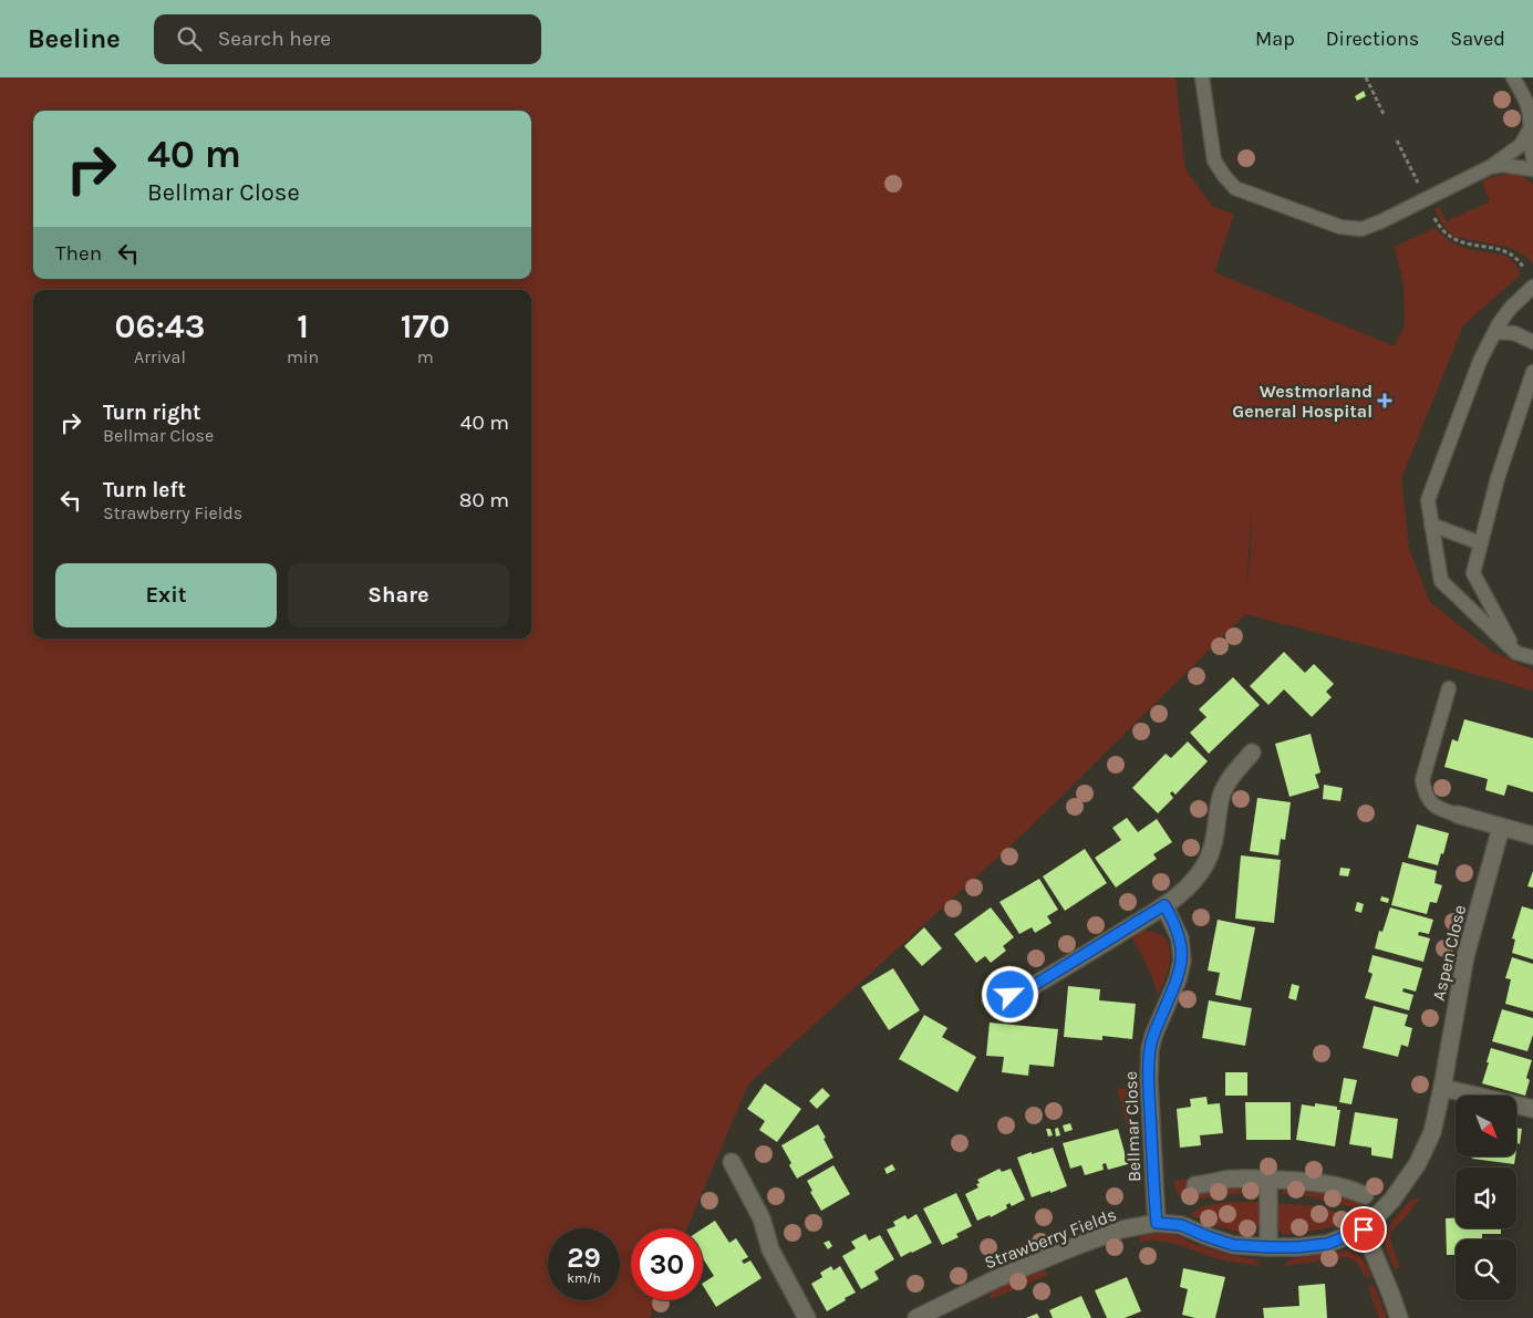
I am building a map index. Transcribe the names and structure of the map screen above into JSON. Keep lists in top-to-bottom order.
{
  "streets": {
    "street": ["Aspen Close", "Bellmar Close", "Strawberry Fields"]
  },
  "crossings": [
    ["Aspen Close", "Strawberry Fields"],
    ["Bellmar Close", "Strawberry Fields"]
  ],
  "places": {
    "health": ["Westmorland General Hospital"]
  },
  "north": "bottom right",
  "page": {
    "header": "Beeline",
    "search": "Search here",
    "nav": ["Map", "Directions", "Saved"],
    "turn": ["40 m", "Bellmar Close"],
    "then": "Then",
    "eta": [
      "06:43",
      "Arrival",
      "1",
      "min",
      "170",
      "m"
    ],
    "list": [
      {
        "name": "Turn right",
        "note": "Bellmar Close",
        "value": "40 m"
      },
      {
        "name": "Turn left",
        "note": "Strawberry Fields",
        "value": "80 m"
      }
    ],
    "buttons": ["Exit", "Share"],
    "speed": "29 km/h",
    "limit": "30"
  }
}
